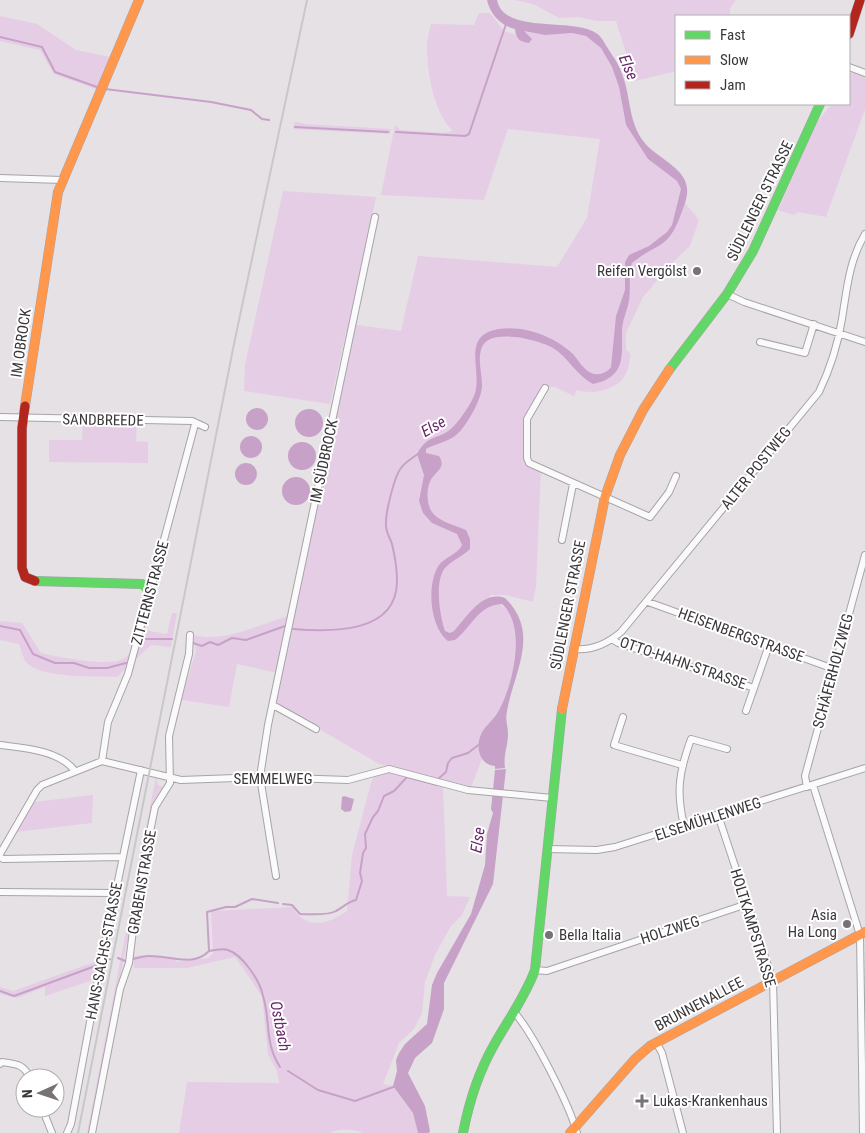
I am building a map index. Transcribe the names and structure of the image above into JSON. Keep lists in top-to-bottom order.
{
  "streets": {
    "main road": ["SÜDLENGER STRASSE", "IM OBROCK", "BRUNNENALLEE"],
    "street": [
      "SANDBREEDE",
      "IM SÜDBROCK",
      "ALTER POSTWEG",
      "ZITTERNSTRASSE",
      "HEISENBERGSTRASSE",
      "OTTO-HAHN-STRASSE",
      "SCHÄFERHOLZWEG",
      "SEMMELWEG",
      "ELSEMÜHLENWEG",
      "GRABENSTRASSE",
      "HOLTKAMPSTRASSE",
      "HOLZWEG",
      "HANS-SACHS-STRASSE"
    ]
  },
  "crossings": [
    ["SÜDLENGER STRASSE", "ALTER POSTWEG"],
    ["SÜDLENGER STRASSE", "SEMMELWEG"],
    ["SÜDLENGER STRASSE", "ELSEMÜHLENWEG"],
    ["SÜDLENGER STRASSE", "HOLZWEG"],
    ["IM OBROCK", "SANDBREEDE"],
    ["IM OBROCK", "ZITTERNSTRASSE"],
    ["SANDBREEDE", "ZITTERNSTRASSE"],
    ["IM SÜDBROCK", "SEMMELWEG"],
    ["ALTER POSTWEG", "HEISENBERGSTRASSE"],
    ["ALTER POSTWEG", "OTTO-HAHN-STRASSE"],
    ["ZITTERNSTRASSE", "SEMMELWEG"],
    ["HEISENBERGSTRASSE", "OTTO-HAHN-STRASSE"],
    ["HEISENBERGSTRASSE", "SCHÄFERHOLZWEG"],
    ["SCHÄFERHOLZWEG", "ELSEMÜHLENWEG"],
    ["SEMMELWEG", "GRABENSTRASSE"],
    ["SEMMELWEG", "HANS-SACHS-STRASSE"],
    ["ELSEMÜHLENWEG", "HOLTKAMPSTRASSE"],
    ["HOLTKAMPSTRASSE", "HOLZWEG"],
    ["HOLTKAMPSTRASSE", "BRUNNENALLEE"]
  ],
  "water": ["Else", "Ostbach"],
  "places": {
    "other": ["Reifen Vergölst", "Asia Ha Long", "Bella Italia"],
    "health": ["Lukas-Krankenhaus"]
  },
  "legend": ["Fast", "Slow", "Jam"],
  "north": "left"
}
